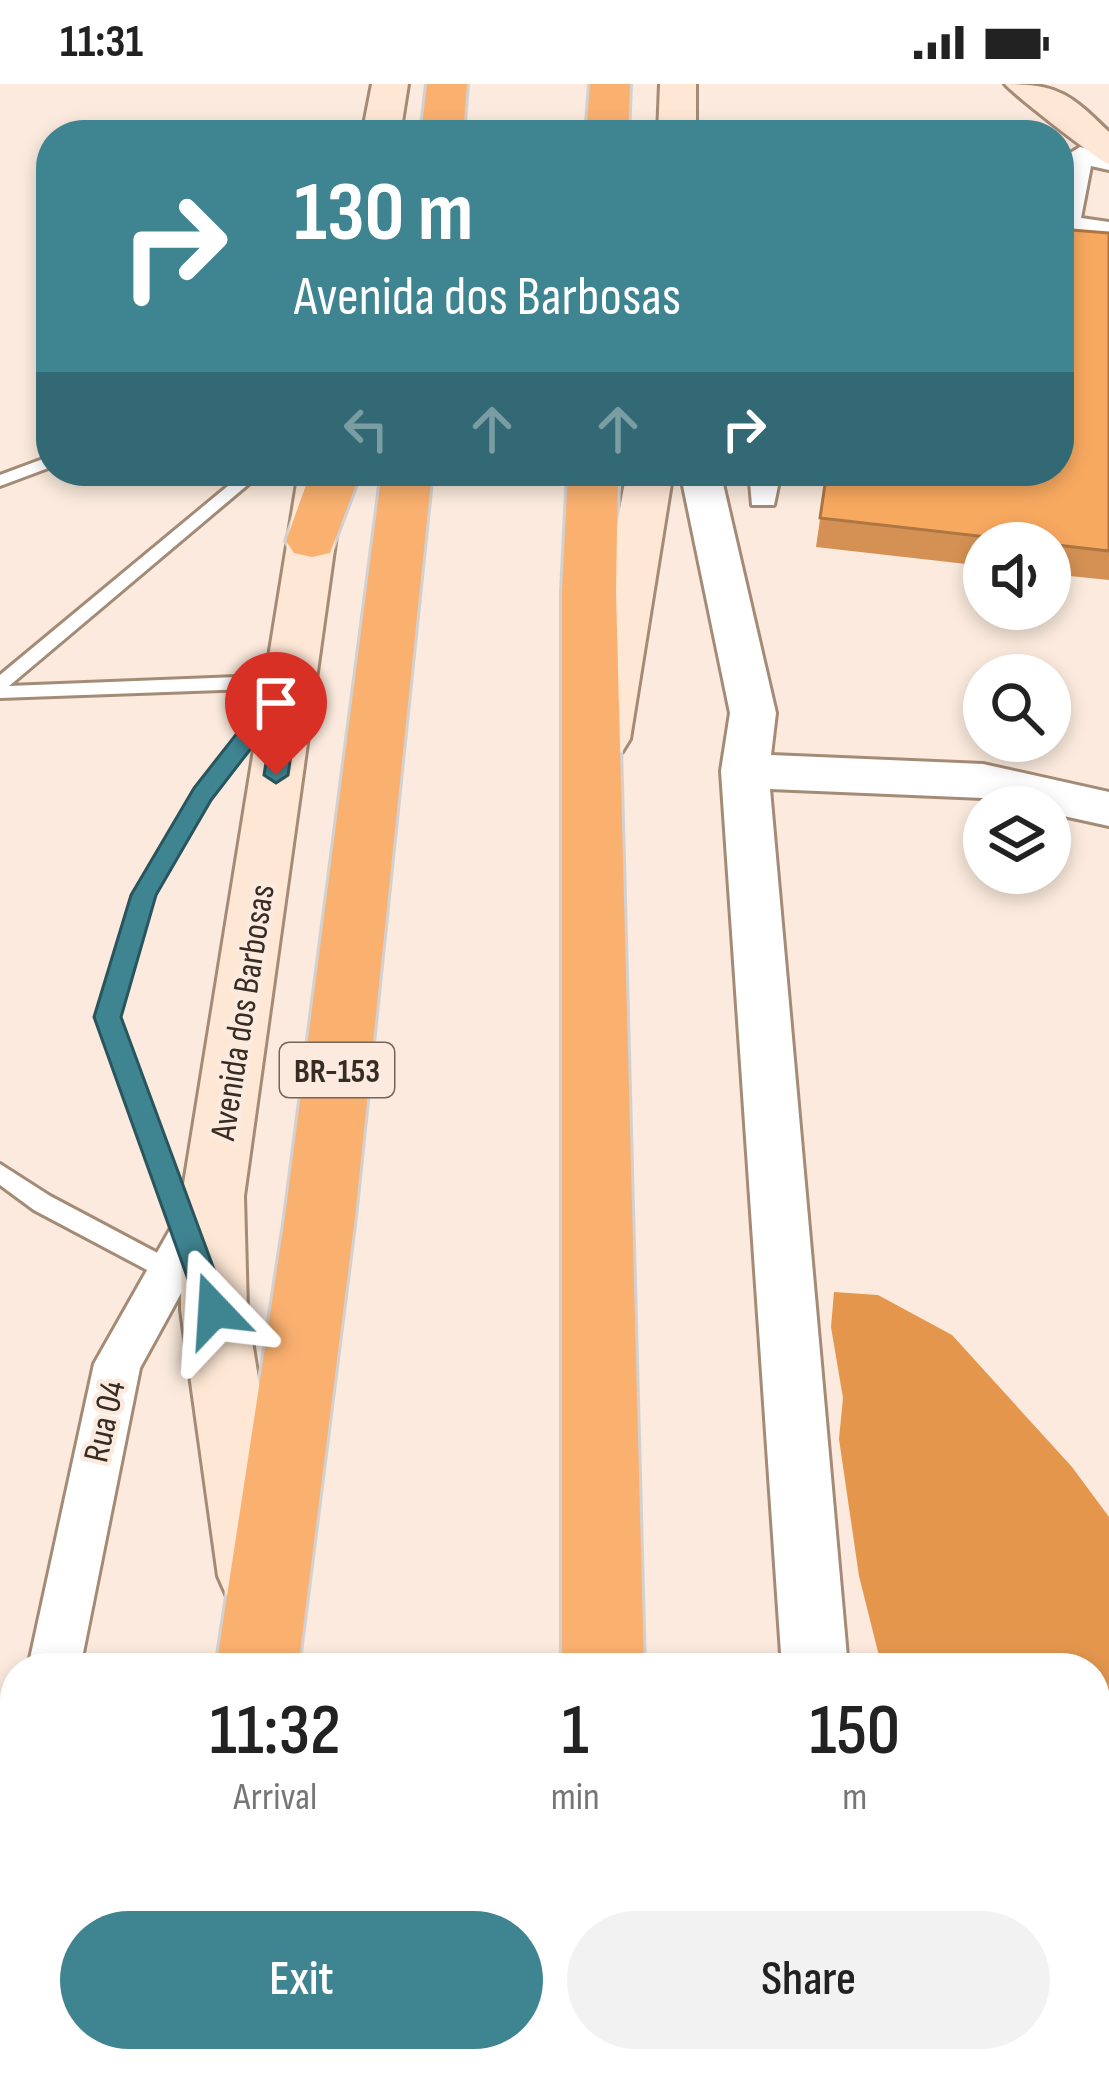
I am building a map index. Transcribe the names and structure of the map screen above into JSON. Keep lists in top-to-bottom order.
{
  "streets": {
    "highway": ["BR-153"],
    "main road": ["Avenida dos Barbosas"],
    "street": ["Rua 04"]
  },
  "crossings": [
    ["Avenida dos Barbosas", "BR-153"],
    ["Avenida dos Barbosas", "Rua 04"]
  ],
  "page": {
    "status": "11:31",
    "turn": ["130 m", "Avenida dos Barbosas"],
    "eta": [
      "11:32",
      "Arrival",
      "1",
      "min",
      "150",
      "m"
    ],
    "buttons": ["Exit", "Share"]
  }
}
